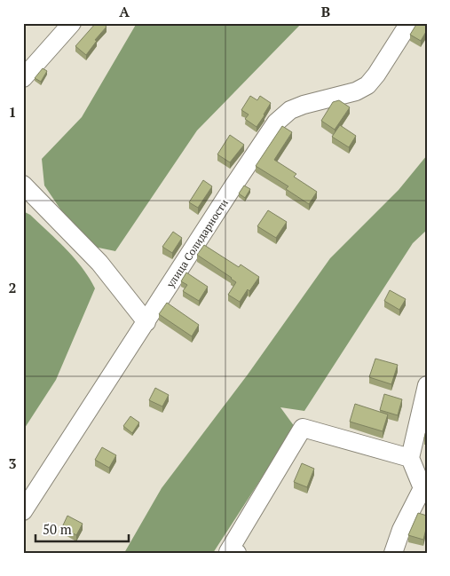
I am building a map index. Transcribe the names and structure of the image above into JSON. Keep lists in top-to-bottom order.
{
  "streets": {
    "street": ["улица Солидарности"]
  },
  "scale_bar": "50 m",
  "grid": {
    "columns": ["A", "B"],
    "rows": ["1", "2", "3"]
  }
}
